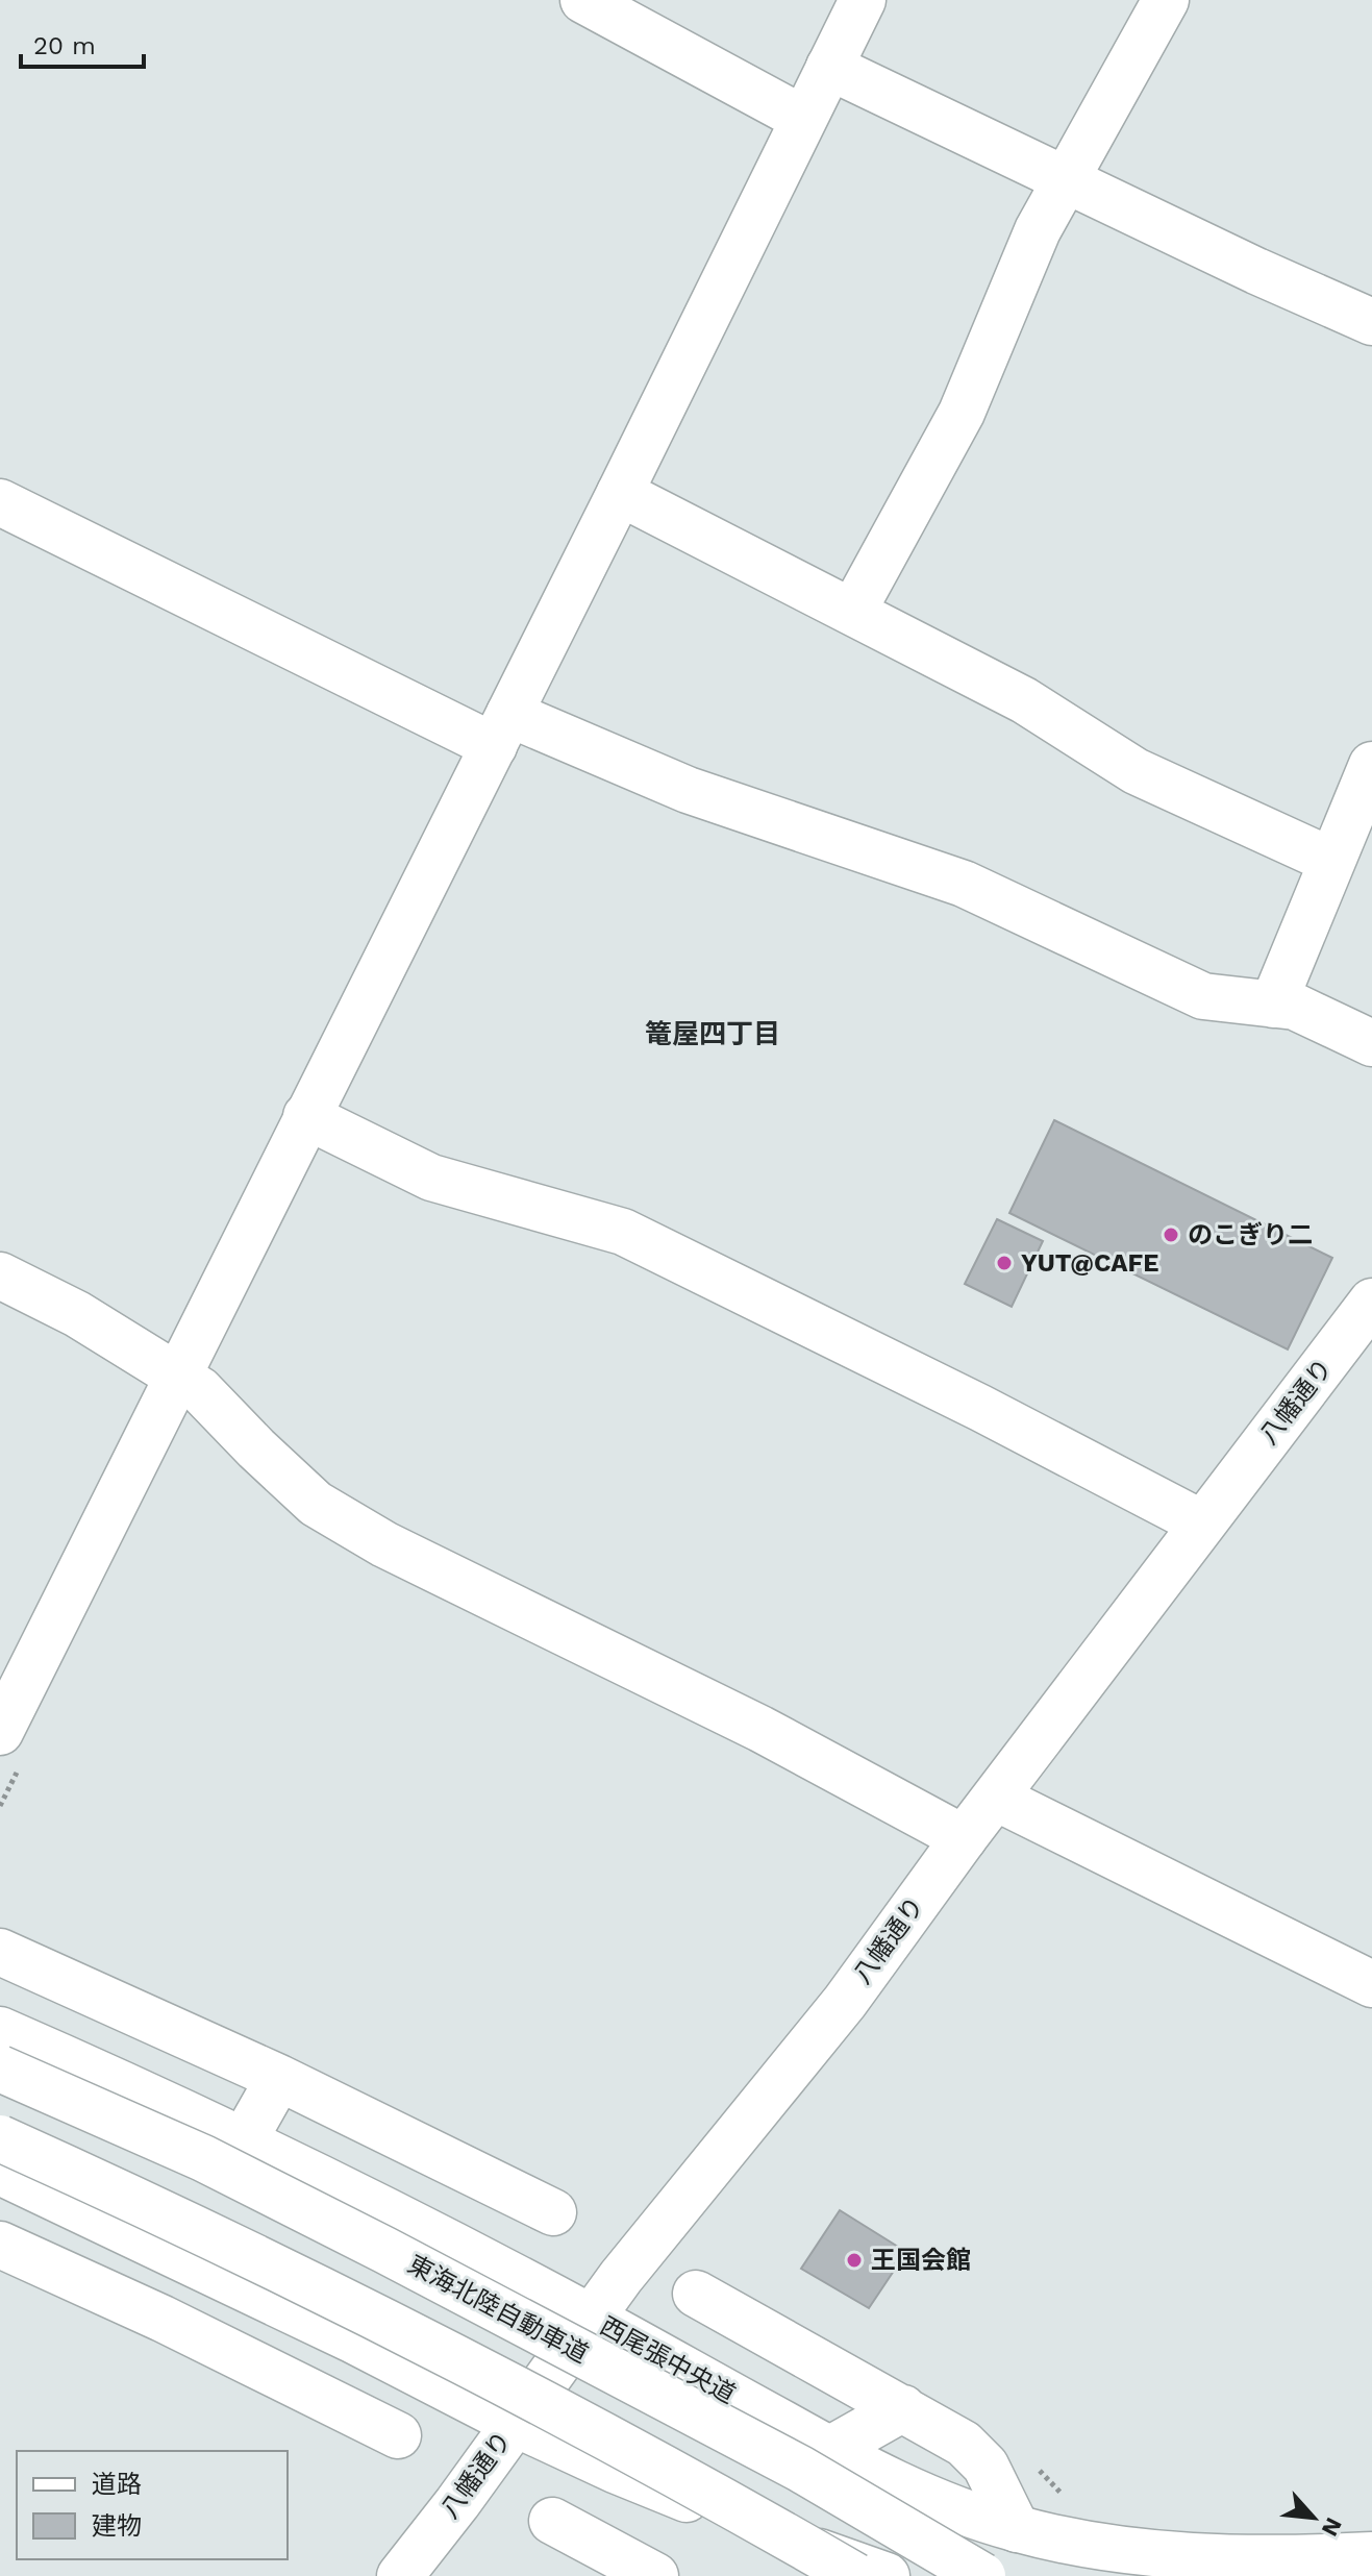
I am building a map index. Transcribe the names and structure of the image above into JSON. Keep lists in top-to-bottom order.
{
  "streets": {
    "main road": ["八幡通り", "東海北陸自動車道", "西尾張中央道"]
  },
  "crossings": [
    ["八幡通り", "西尾張中央道"]
  ],
  "districts": ["篭屋四丁目"],
  "places": ["のこぎり二", "YUT@CAFE", "王国会館"],
  "legend": ["道路", "建物"],
  "scale_bar": "20 m",
  "north": "bottom right"
}
